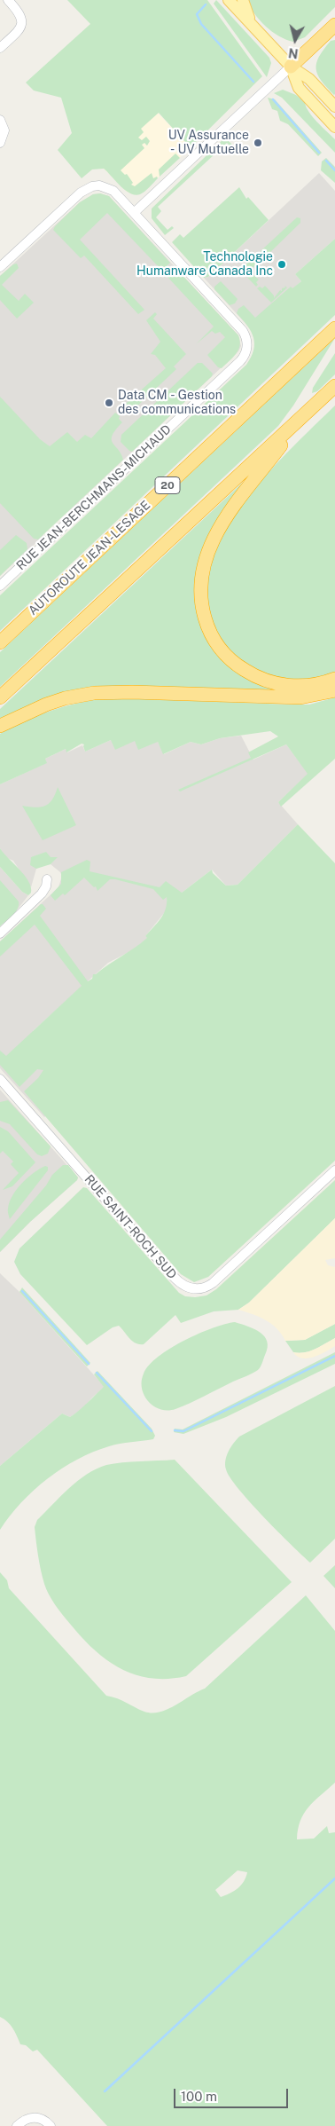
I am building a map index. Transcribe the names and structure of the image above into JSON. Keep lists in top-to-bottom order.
{
  "streets": {
    "highway": ["20", "AUTOROUTE JEAN-LESAGE"],
    "street": ["RUE JEAN-BERCHMANS-MICHAUD", "RUE SAINT-ROCH SUD"]
  },
  "places": ["UV Assurance - UV Mutuelle", "Technologie Humanware Canada Inc", "Data CM - Gestion des communications"],
  "scale_bar": "100 m",
  "north": "bottom"
}
